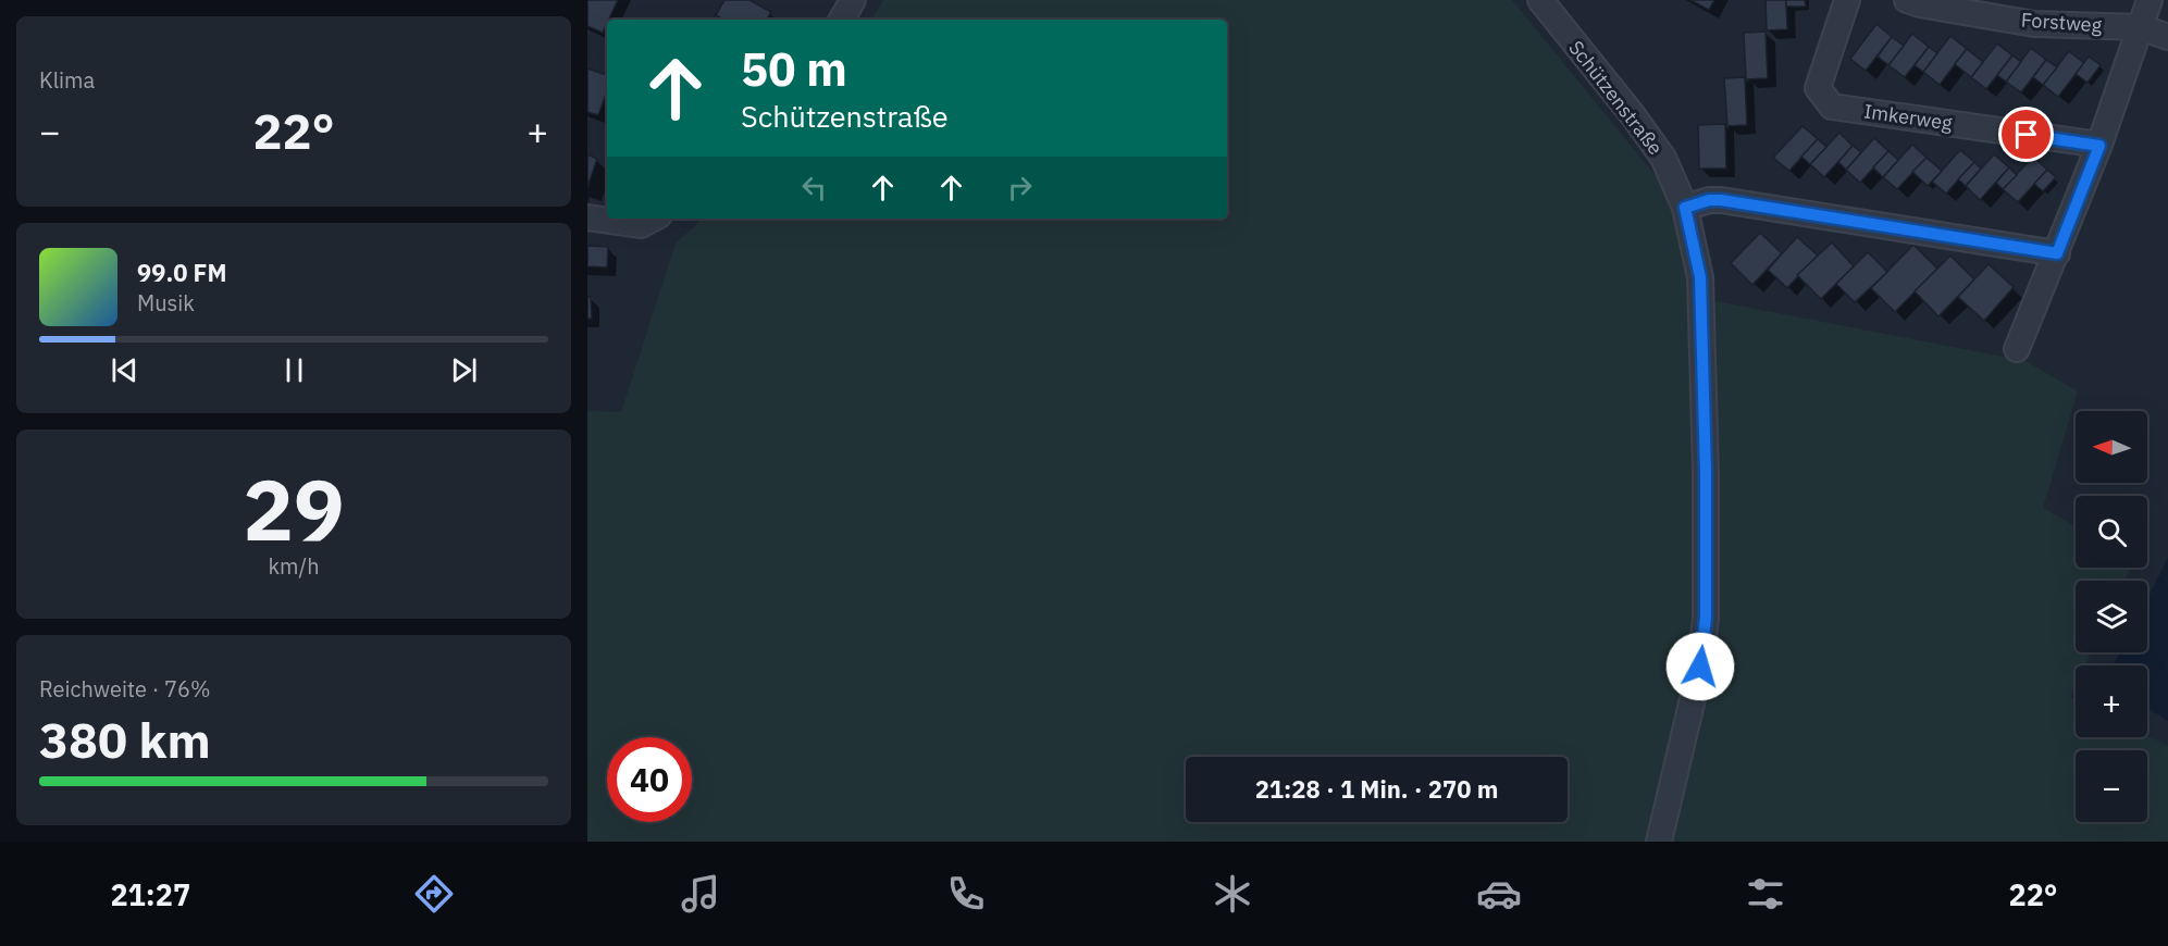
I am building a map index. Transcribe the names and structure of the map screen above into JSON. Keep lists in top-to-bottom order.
{
  "streets": {
    "street": ["Forstweg", "Schützenstraße", "Imkerweg"]
  },
  "north": "left",
  "page": {
    "tile": [
      "Klima",
      ["29", "km/h"],
      ["Reichweite · 76%", "380 km"]
    ],
    "turn": ["50 m", "Schützenstraße"],
    "heat": ["−", "22°", "+"],
    "song": ["99.0 FM", "Musik"],
    "map_buttons": ["+", "−"],
    "limit": "40",
    "trip": "21:28 · 1 Min. · 270 m",
    "tabs": ["21:27", "22°"]
  }
}
